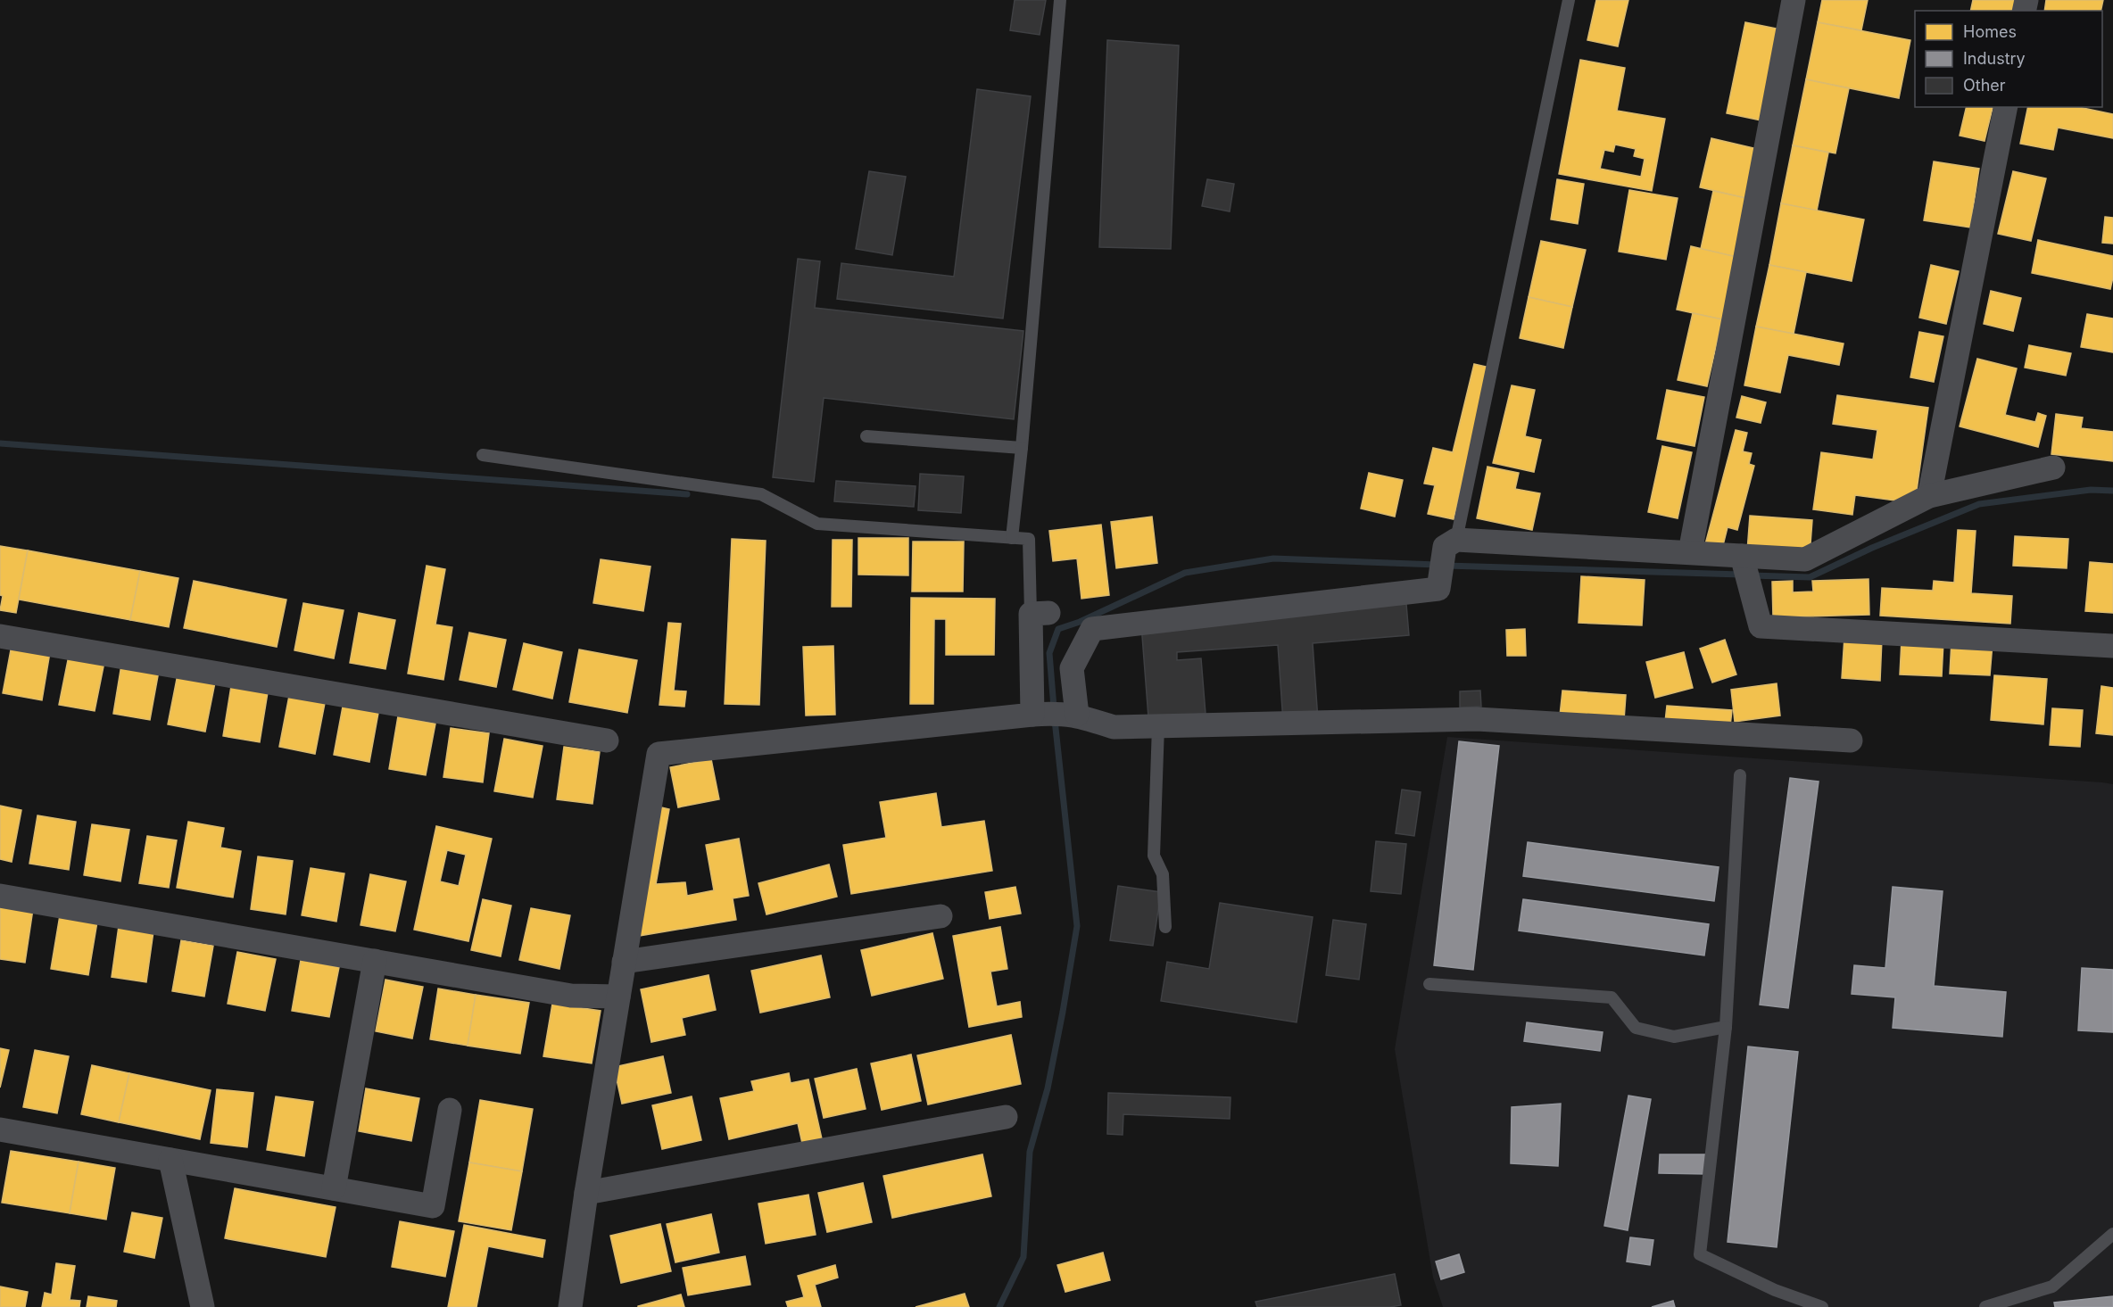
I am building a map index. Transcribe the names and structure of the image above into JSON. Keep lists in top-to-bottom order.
{
  "legend": ["Homes", "Industry", "Other"]
}
